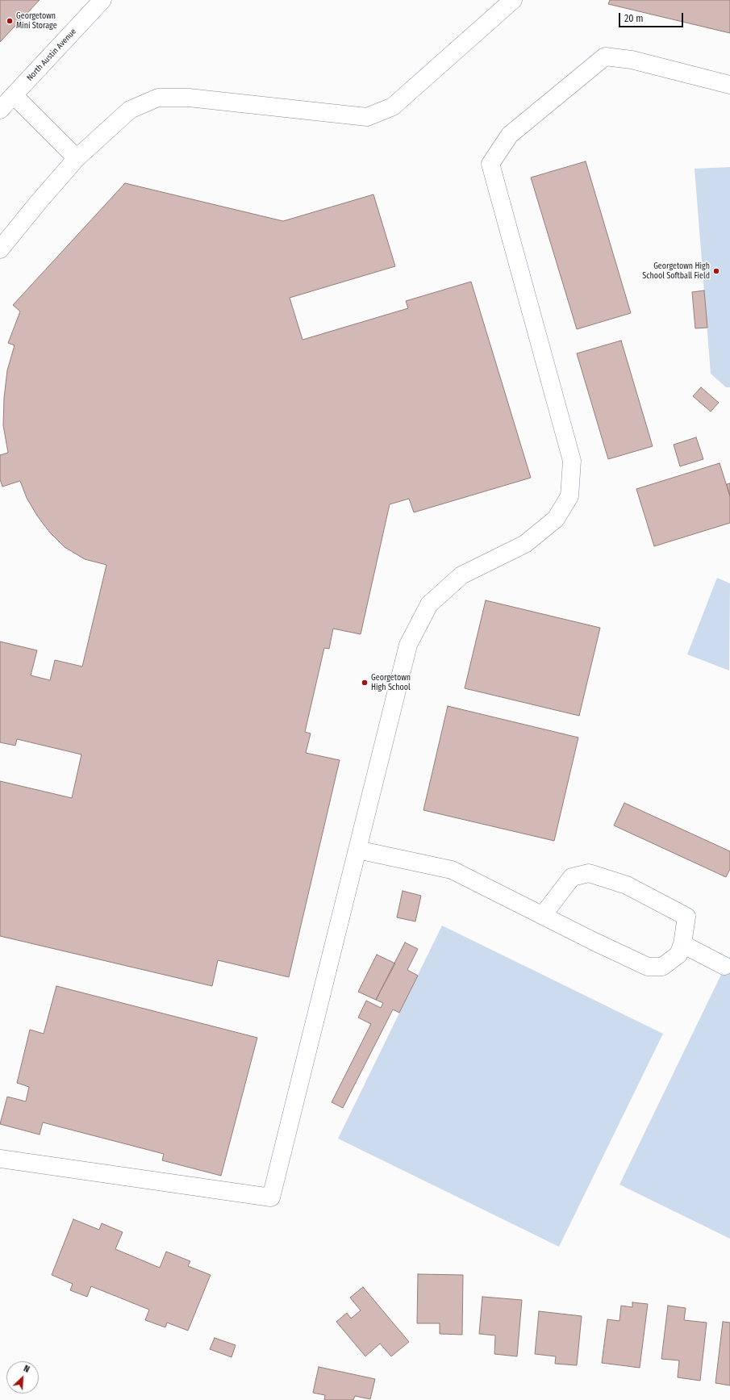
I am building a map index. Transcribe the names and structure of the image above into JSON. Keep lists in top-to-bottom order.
{
  "streets": {
    "main road": ["North Austin Avenue"]
  },
  "places": ["Georgetown Mini Storage", "Georgetown High School Softball Field", "Georgetown High School"],
  "scale_bar": "20 m",
  "north": "top right"
}
